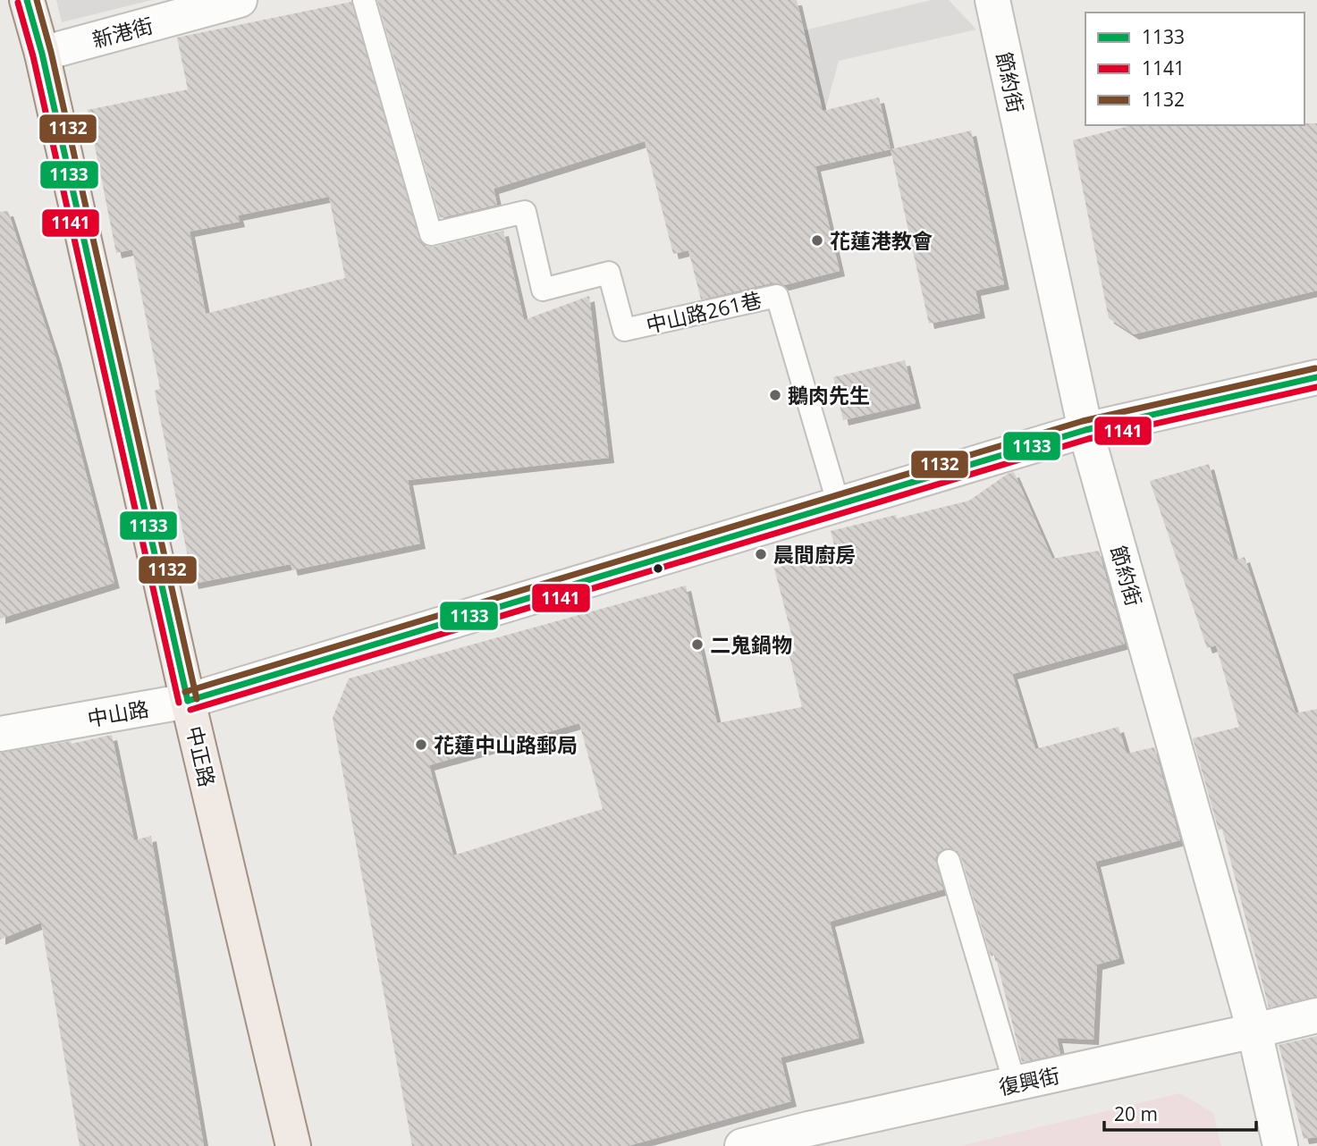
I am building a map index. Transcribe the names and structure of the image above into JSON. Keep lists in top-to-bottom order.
{
  "streets": {
    "main road": ["中正路"],
    "street": [
      "新港街",
      "節約街",
      "中山路",
      "復興街"
    ],
    "lane": ["中山路261巷"]
  },
  "crossings": [
    ["新港街", "中正路"],
    ["節約街", "中山路"],
    ["節約街", "復興街"],
    ["中山路261巷", "中山路"],
    ["中山路", "中正路"]
  ],
  "places": [
    "花蓮港教會",
    "鵝肉先生",
    "晨間廚房",
    "二鬼鍋物",
    "花蓮中山路郵局"
  ],
  "lines": ["transit line 1133", "transit line 1132", "transit line 1141"],
  "legend": ["1133", "1141", "1132"],
  "scale_bar": "20 m"
}
